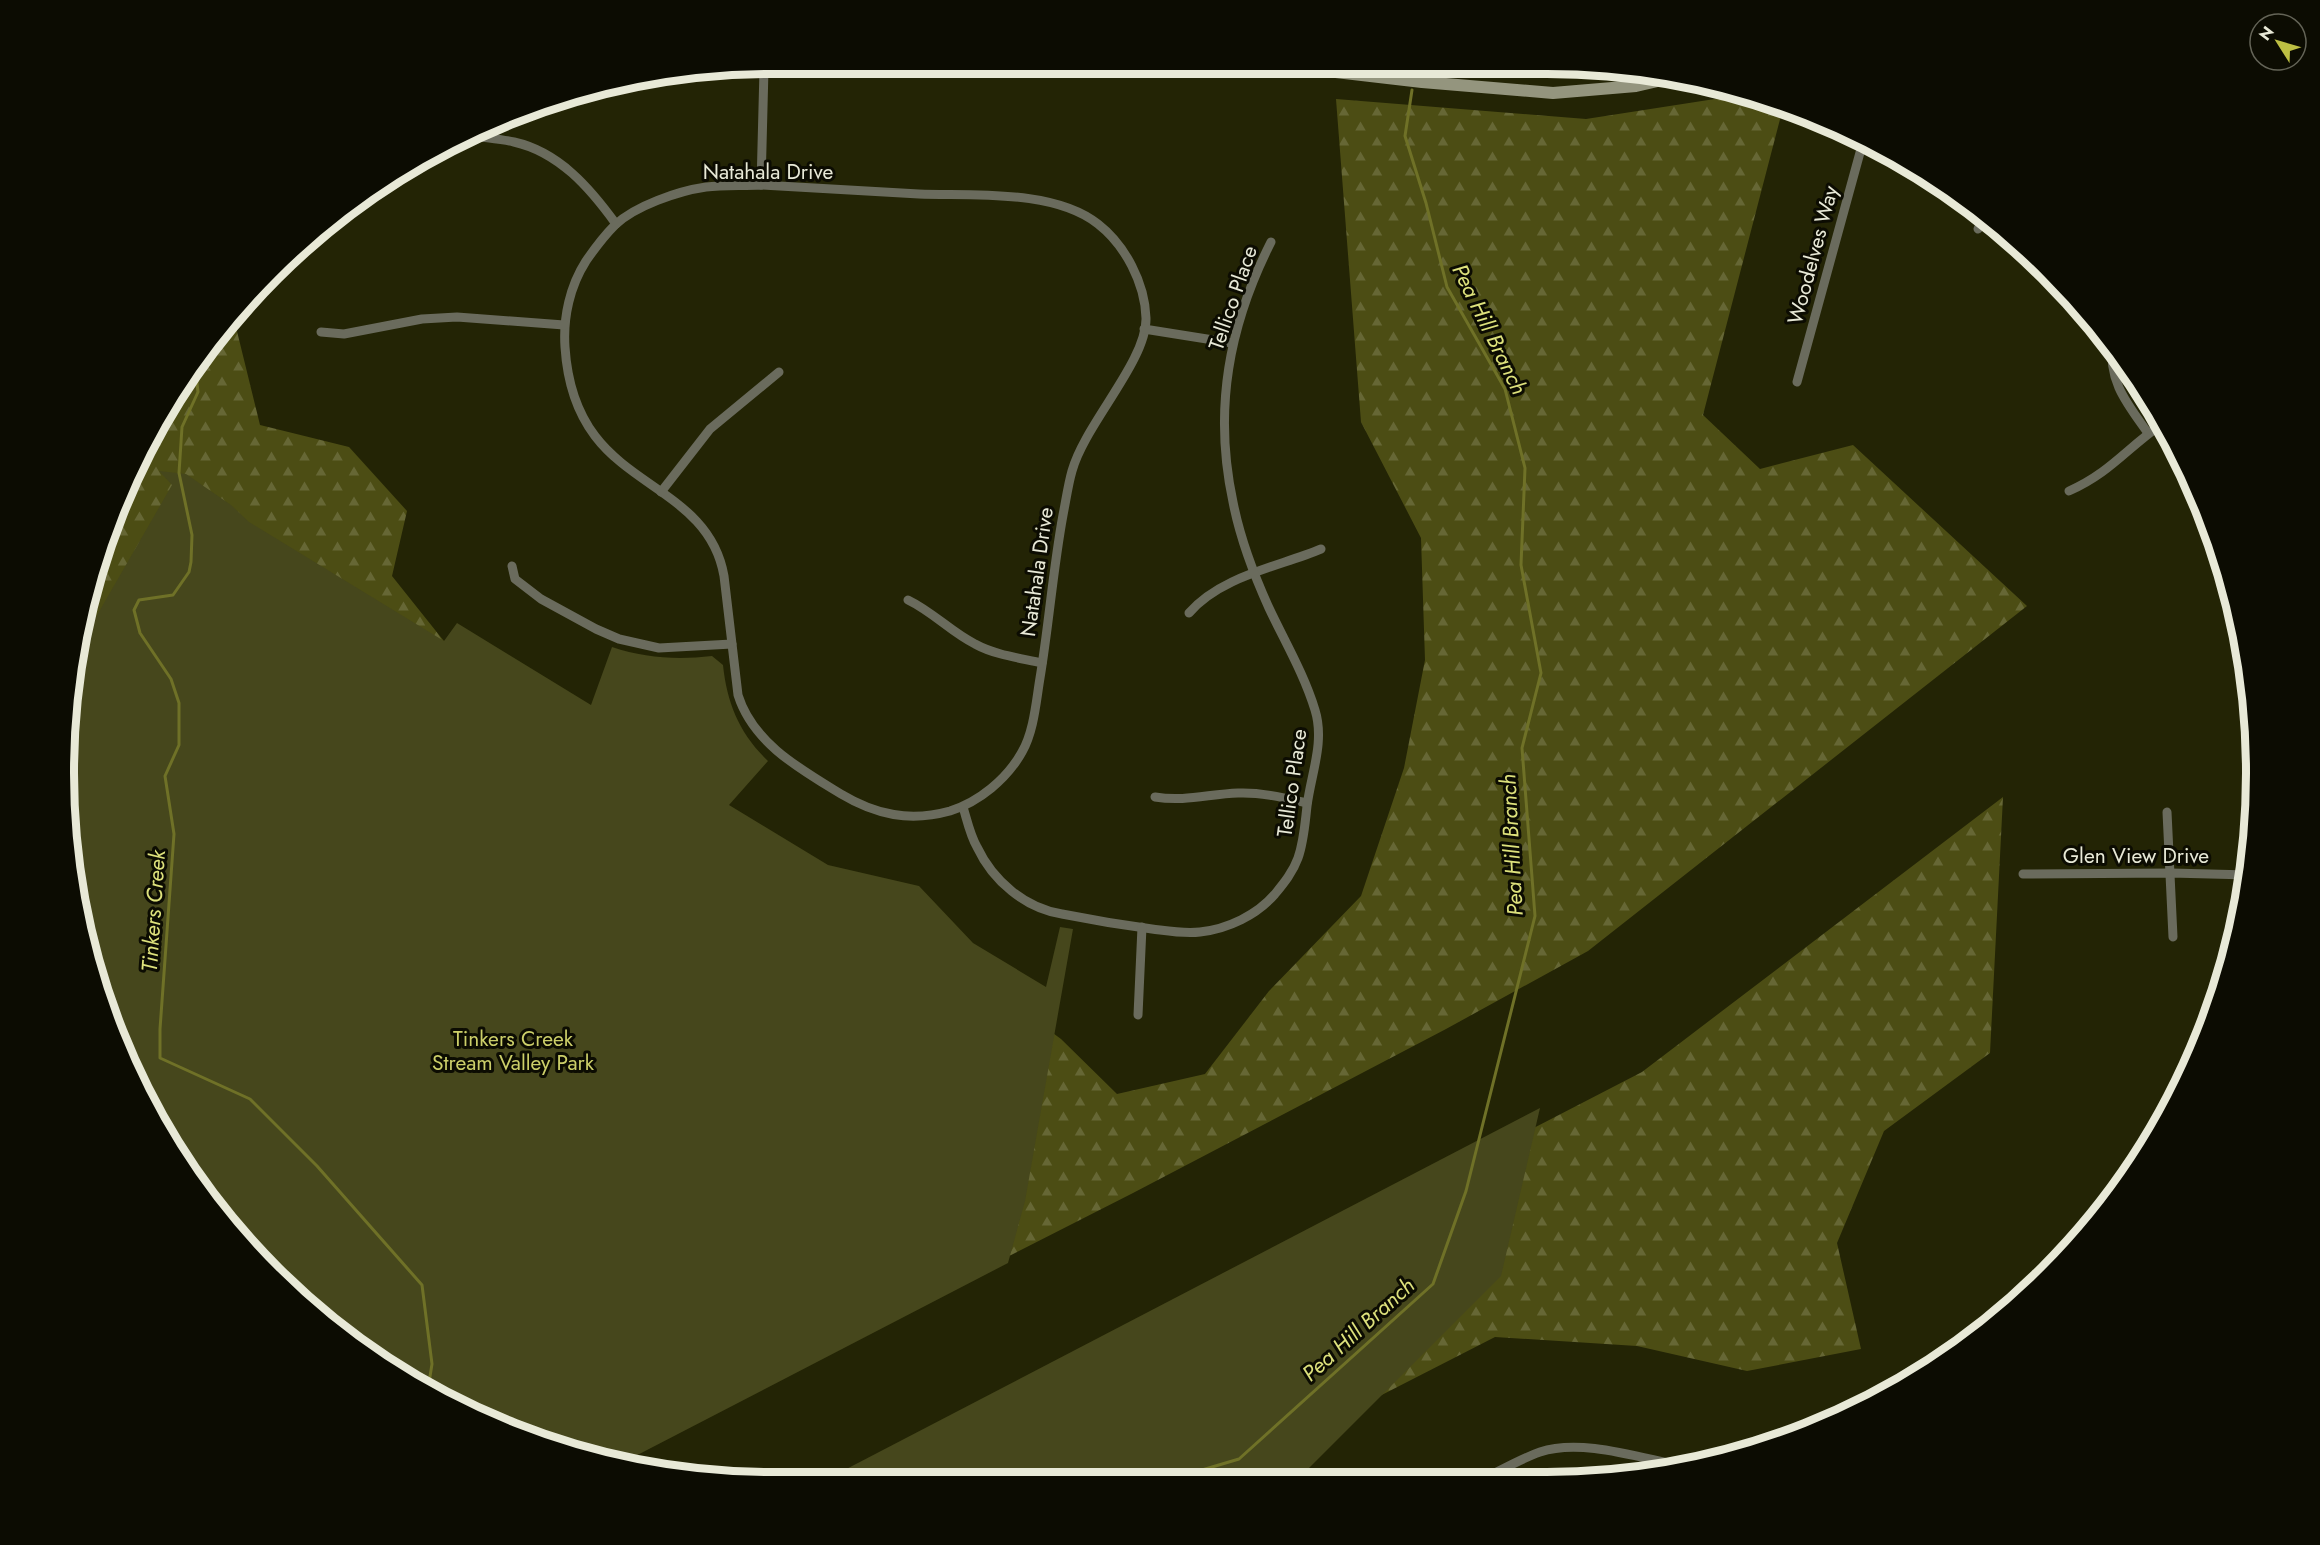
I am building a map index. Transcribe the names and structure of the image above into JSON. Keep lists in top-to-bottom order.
{
  "streets": {
    "street": [
      "Natahala Drive",
      "Woodelves Way",
      "Tellico Place",
      "Glen View Drive"
    ]
  },
  "crossings": [
    ["Natahala Drive", "Tellico Place"]
  ],
  "water": ["Pea Hill Branch", "Tinkers Creek"],
  "parks": ["Tinkers Creek Stream Valley Park"],
  "north": "top left"
}
